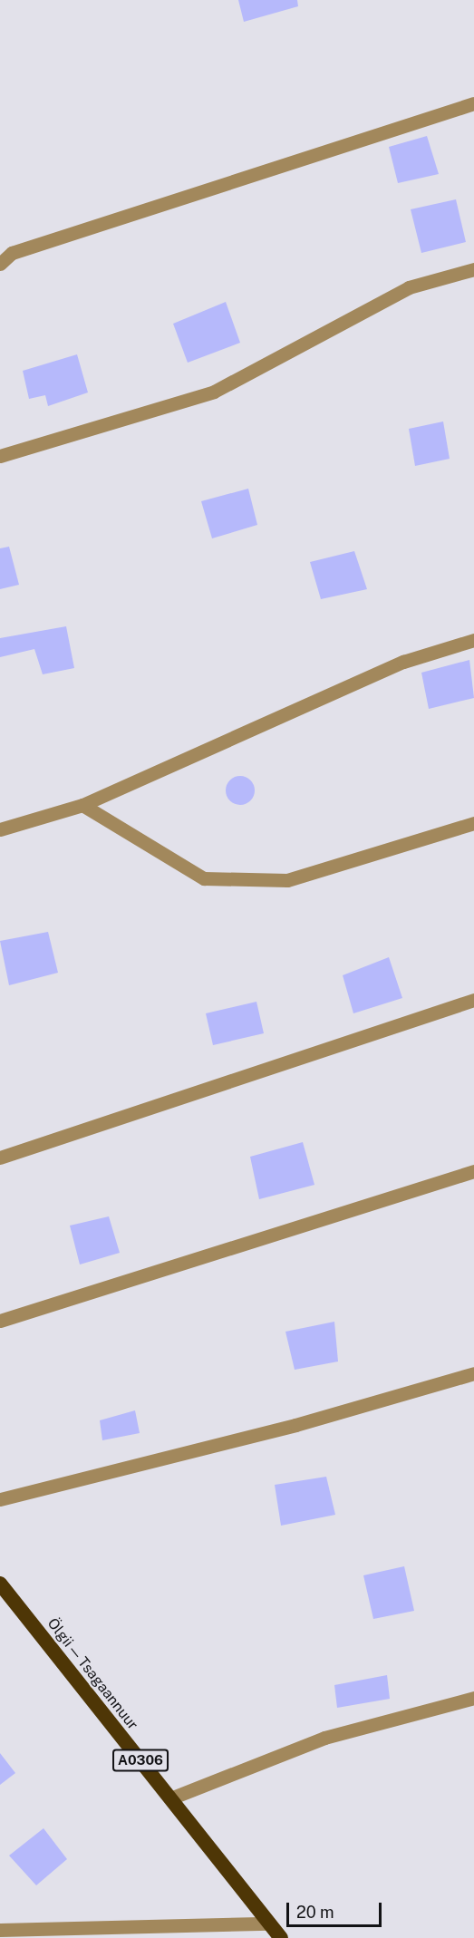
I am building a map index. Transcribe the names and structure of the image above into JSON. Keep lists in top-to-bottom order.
{
  "streets": {
    "highway": ["Ölgii — Tsagaannuur", "A0306"]
  },
  "scale_bar": "20 m"
}
